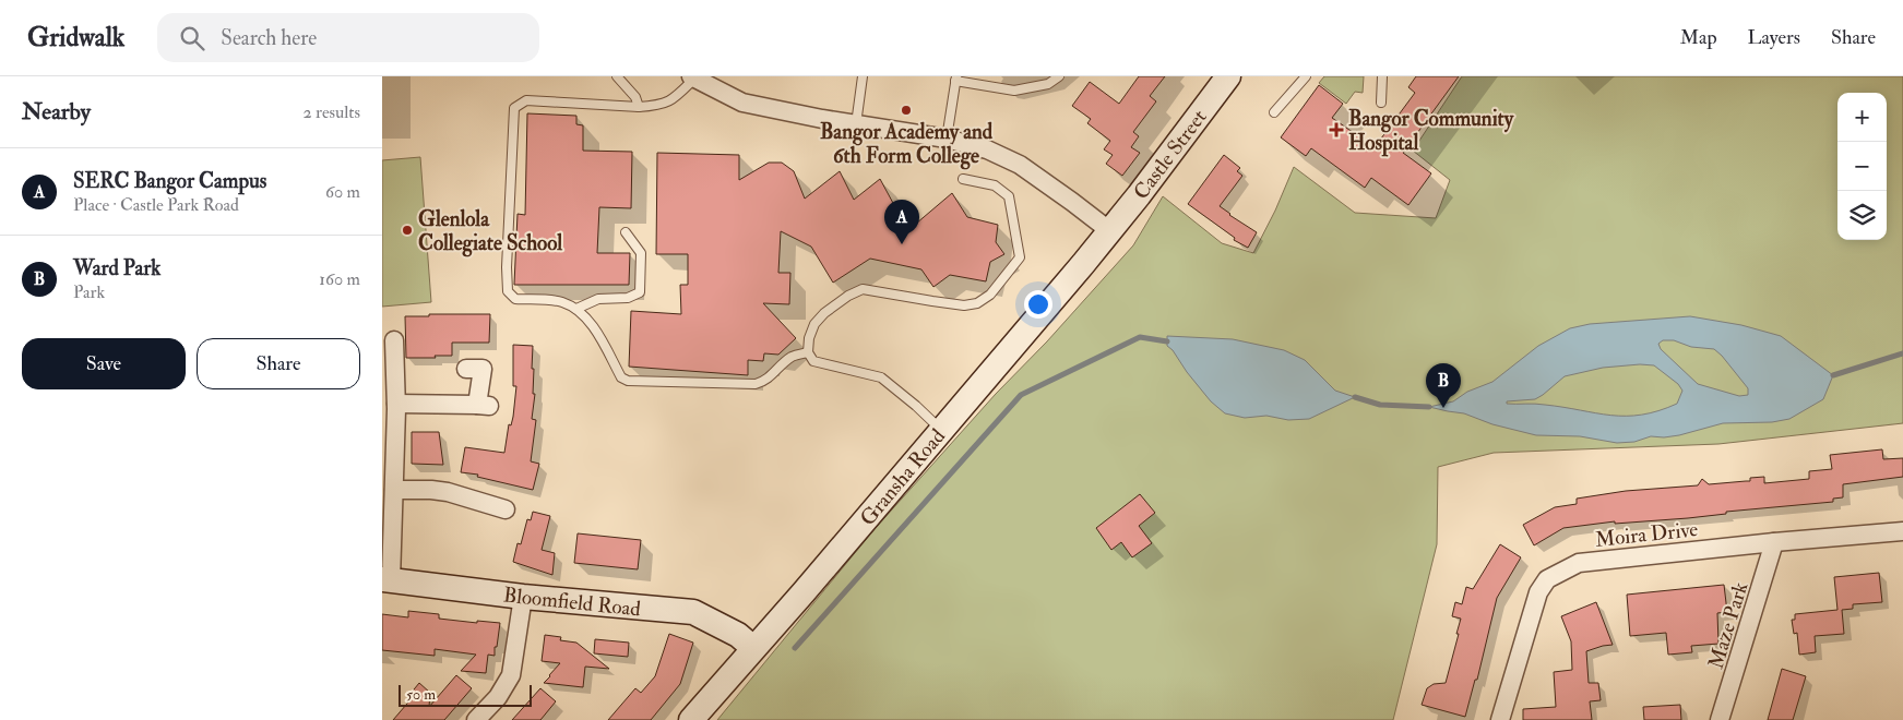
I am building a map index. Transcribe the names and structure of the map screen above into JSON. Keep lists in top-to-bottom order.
{
  "streets": {
    "street": [
      "Castle Street",
      "Gransha Road",
      "Moira Drive",
      "Bloomfield Road",
      "Maze Park"
    ]
  },
  "crossings": [
    ["Castle Street", "Gransha Road"],
    ["Gransha Road", "Bloomfield Road"],
    ["Moira Drive", "Maze Park"]
  ],
  "places": {
    "other": ["Bangor Academy and 6th Form College", "Glenlola Collegiate School"],
    "health": ["Bangor Community Hospital"]
  },
  "scale_bar": "50 m",
  "page": {
    "header": "Gridwalk",
    "search": "Search here",
    "nav": ["Map", "Layers", "Share"],
    "heading": ["Nearby", "2 results"],
    "map_buttons": ["+", "−"],
    "list": [
      {
        "mark": "A",
        "name": "SERC Bangor Campus",
        "note": "Place · Castle Park Road",
        "value": "60 m"
      },
      {
        "mark": "B",
        "name": "Ward Park",
        "note": "Park",
        "value": "160 m"
      }
    ],
    "pins": ["A", "B"],
    "buttons": ["Save", "Share"],
    "scale": "50 m"
  }
}
